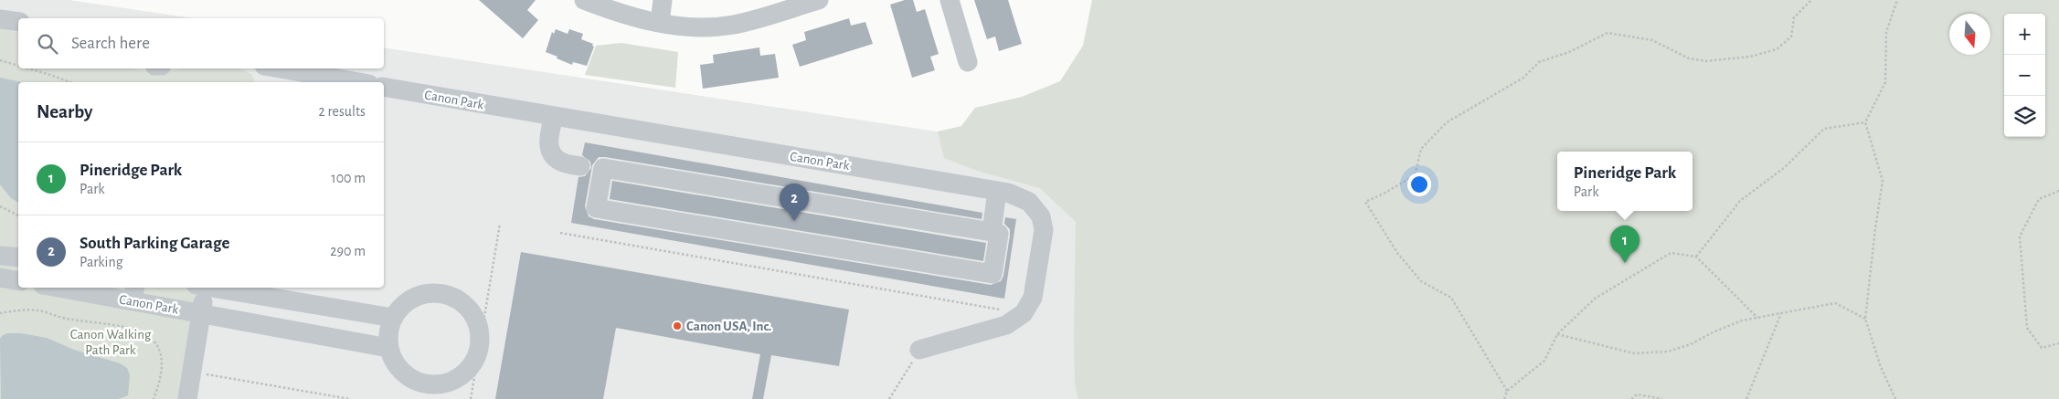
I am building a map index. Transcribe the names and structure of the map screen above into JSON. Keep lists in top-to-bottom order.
{
  "streets": {
    "street": ["Canon Park"]
  },
  "parks": ["Canon Walking Path Park"],
  "places": ["Canon USA, Inc."],
  "north": "bottom",
  "page": {
    "map_buttons": ["+", "−"],
    "search": "Search here",
    "heading": ["Nearby", "2 results"],
    "list": [
      {
        "mark": "1",
        "name": "Pineridge Park",
        "note": "Park",
        "value": "100 m"
      },
      {
        "mark": "2",
        "name": "South Parking Garage",
        "note": "Parking",
        "value": "290 m"
      }
    ],
    "popup": ["Pineridge Park", "Park"],
    "pins": ["2", "1"]
  }
}
